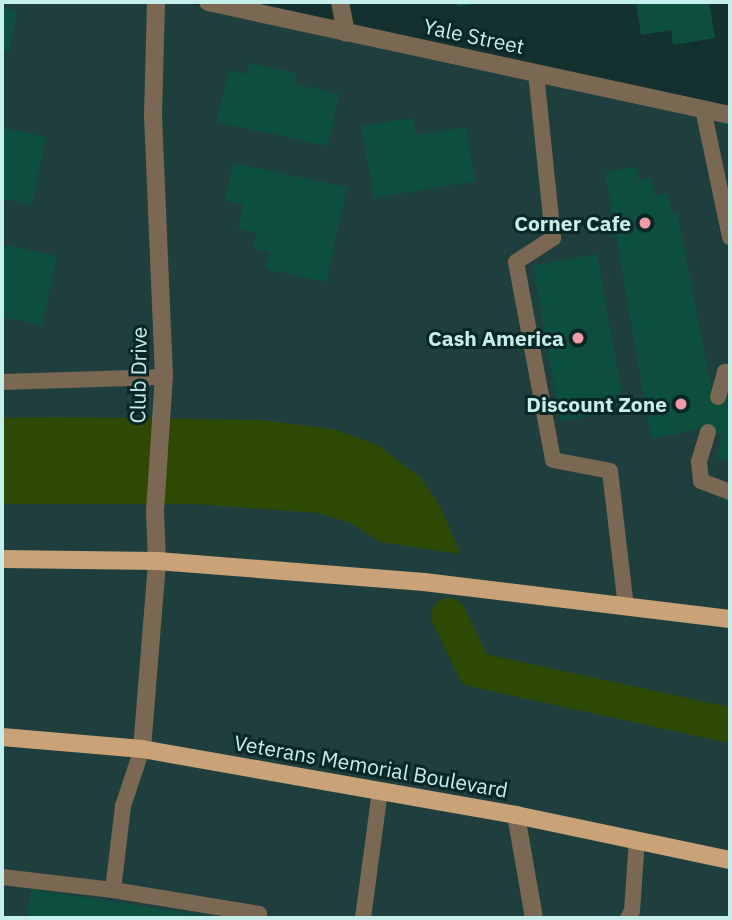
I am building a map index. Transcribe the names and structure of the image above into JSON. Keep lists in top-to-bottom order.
{
  "streets": {
    "main road": ["Veterans Memorial Boulevard"],
    "street": ["Yale Street", "Club Drive"]
  },
  "crossings": [
    ["Club Drive", "Veterans Memorial Boulevard"]
  ],
  "places": ["Corner Cafe", "Cash America", "Discount Zone"]
}
